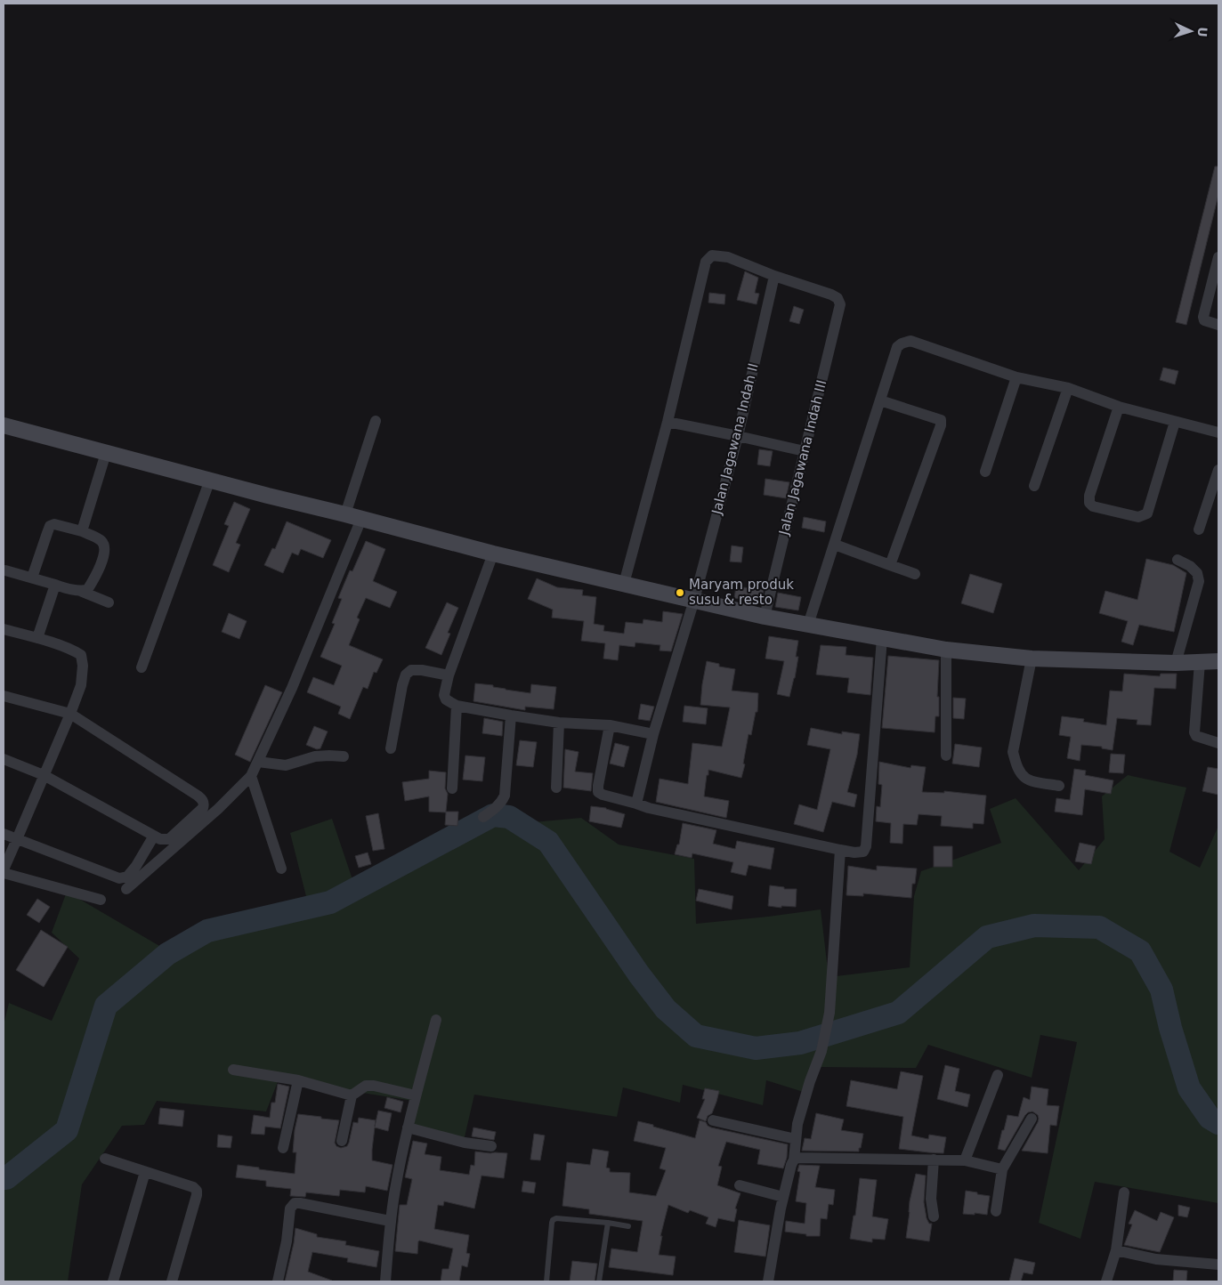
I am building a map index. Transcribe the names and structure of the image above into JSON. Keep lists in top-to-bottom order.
{
  "streets": {
    "street": ["Jalan Jagawana Indah II", "Jalan Jagawana Indah III"]
  },
  "crossings": [
    ["Jalan Jagawana Indah II", "Jalan Jagawana Indah III"]
  ],
  "places": ["Maryam produk susu & resto"],
  "north": "right"
}
